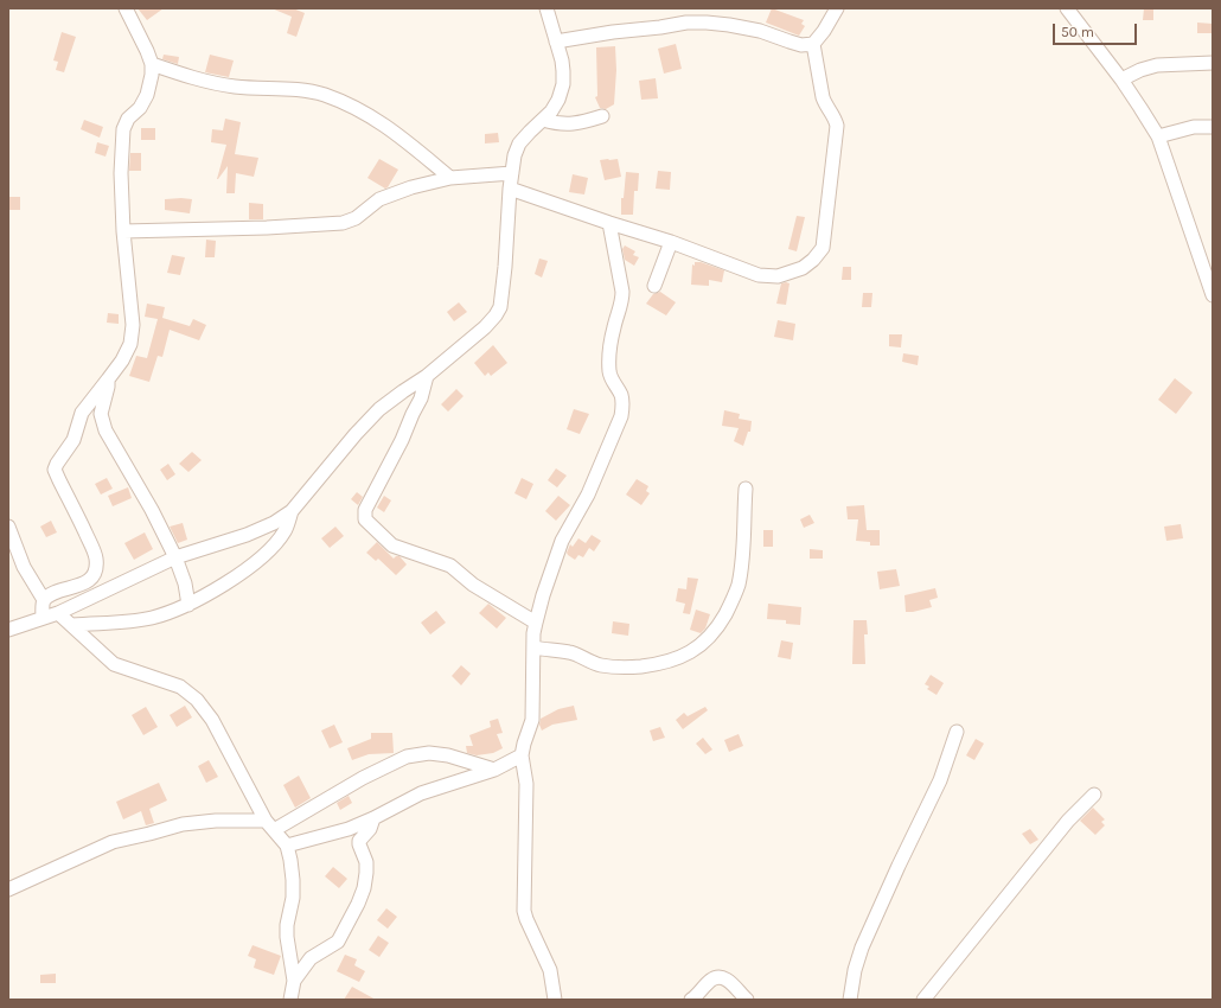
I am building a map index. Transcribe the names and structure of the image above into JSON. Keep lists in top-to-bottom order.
{
  "scale_bar": "50 m"
}
